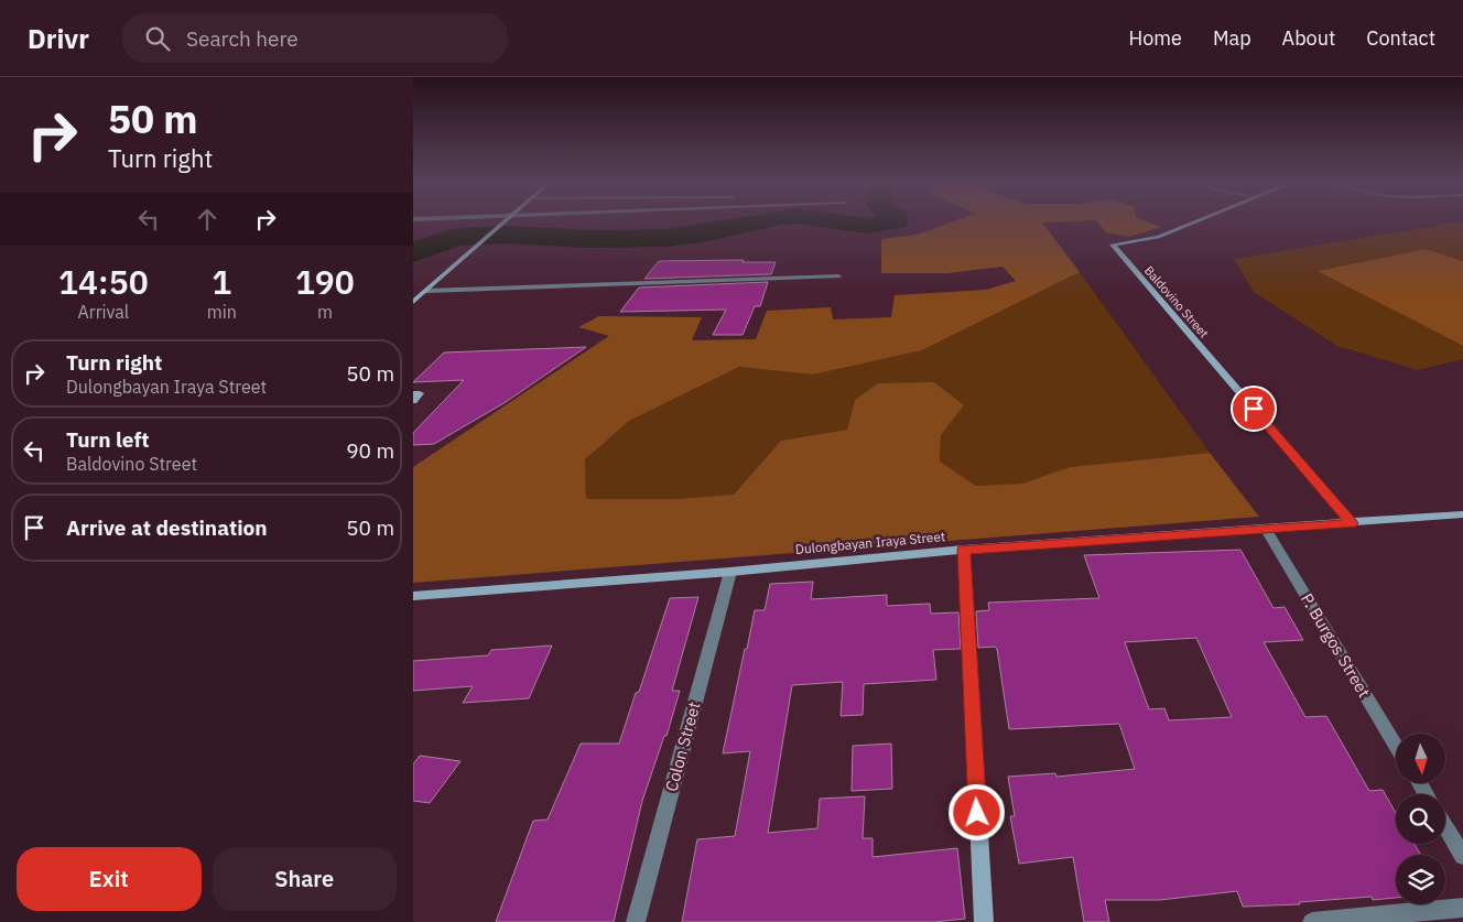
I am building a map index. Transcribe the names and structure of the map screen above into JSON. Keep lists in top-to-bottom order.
{
  "streets": {
    "street": [
      "Baldovino Street",
      "Dulongbayan Iraya Street",
      "P. Burgos Street",
      "Colon Street"
    ]
  },
  "crossings": [
    ["Baldovino Street", "Dulongbayan Iraya Street"],
    ["Dulongbayan Iraya Street", "P. Burgos Street"],
    ["Dulongbayan Iraya Street", "Colon Street"]
  ],
  "north": "bottom",
  "page": {
    "header": "Drivr",
    "search": "Search here",
    "nav": [
      "Home",
      "Map",
      "About",
      "Contact"
    ],
    "turn": ["50 m", "Turn right"],
    "eta": [
      "14:50",
      "Arrival",
      "1",
      "min",
      "190",
      "m"
    ],
    "list": [
      {
        "name": "Turn right",
        "note": "Dulongbayan Iraya Street",
        "value": "50 m"
      },
      {
        "name": "Turn left",
        "note": "Baldovino Street",
        "value": "90 m"
      },
      {
        "name": "Arrive at destination",
        "value": "50 m"
      }
    ],
    "buttons": ["Exit", "Share"]
  }
}
